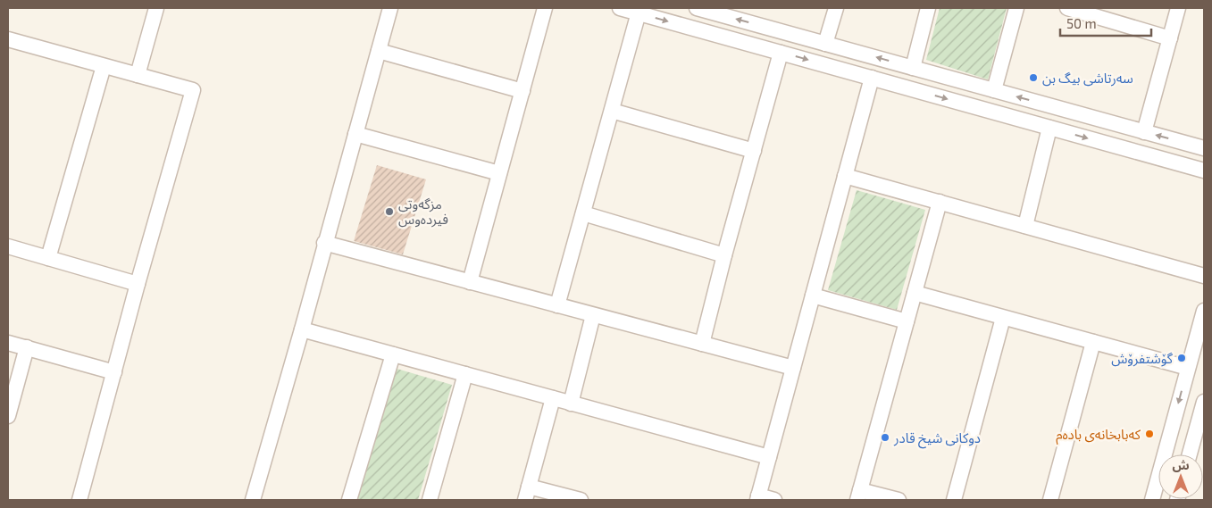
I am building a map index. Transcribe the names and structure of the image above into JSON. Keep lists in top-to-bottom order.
{
  "places": [
    "سەرتاشی بیگ بن",
    "مزگە‌وتی فیردە‌وس",
    "گۆشتفرۆش",
    "کەبابخانەی بادەم",
    "دوکانی شیخ قادر"
  ],
  "scale_bar": "50 m",
  "north": "top"
}
